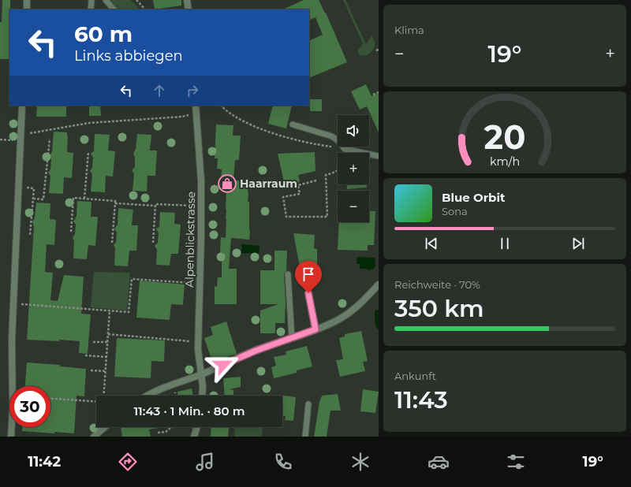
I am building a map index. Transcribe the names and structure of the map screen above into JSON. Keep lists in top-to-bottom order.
{
  "streets": {
    "street": ["Alpenblickstrasse"]
  },
  "places": {
    "shop": ["Haarraum"]
  },
  "page": {
    "tile": [
      "Klima",
      ["Reichweite · 70%", "350 km"],
      ["Ankunft", "11:43"]
    ],
    "turn": ["60 m", "Links abbiegen"],
    "heat": ["−", "19°", "+"],
    "map_buttons": ["+", "−"],
    "song": ["Blue Orbit", "Sona"],
    "limit": "30",
    "trip": "11:43 · 1 Min. · 80 m",
    "tabs": ["11:42", "19°"],
    "gauge": ["20", "km/h"]
  }
}
